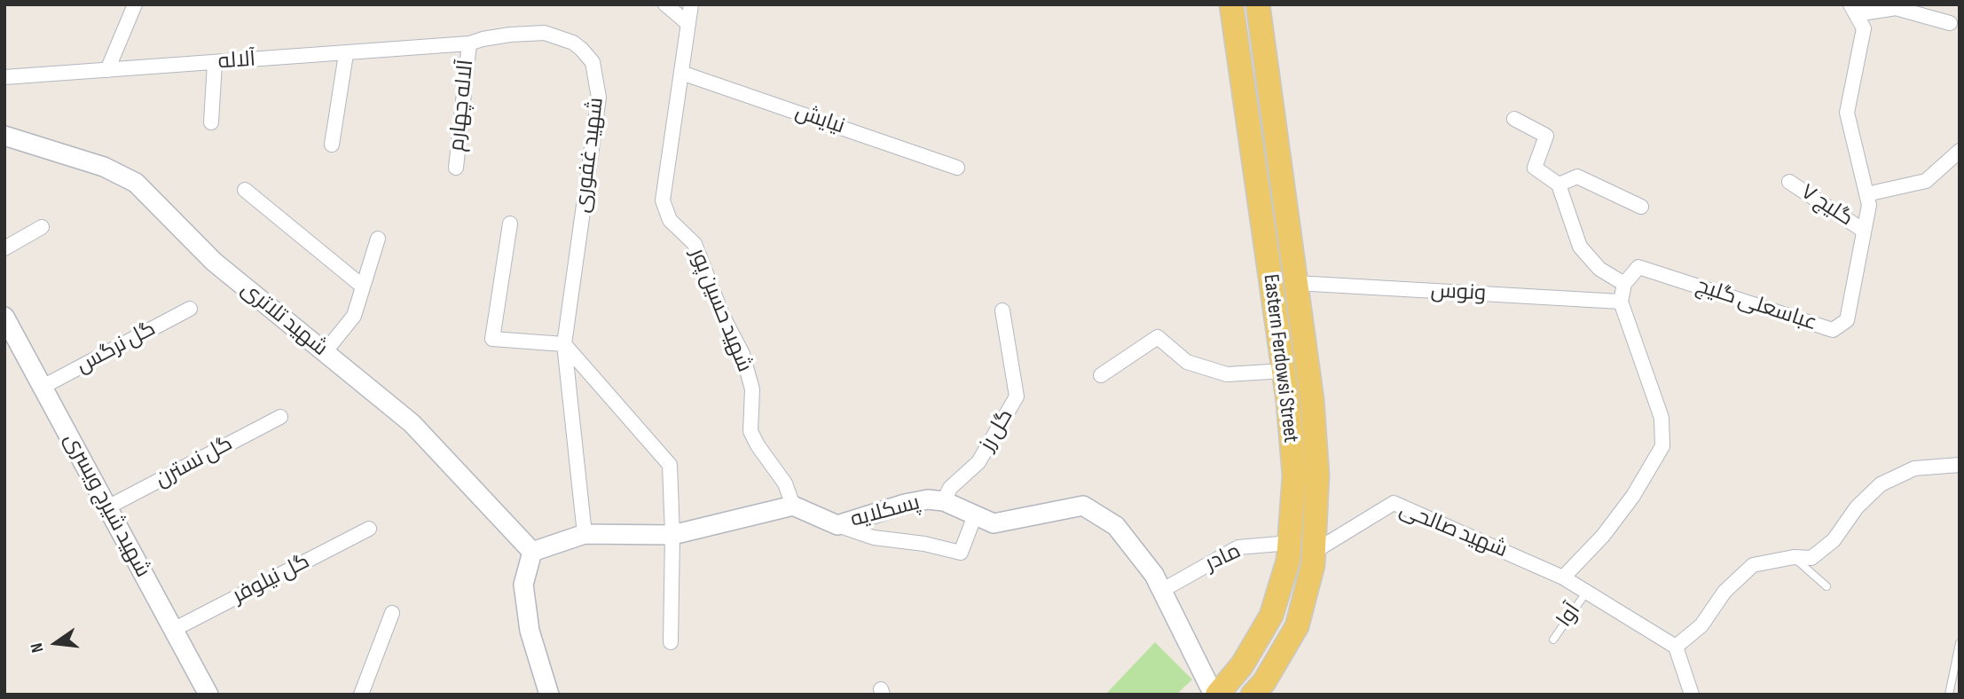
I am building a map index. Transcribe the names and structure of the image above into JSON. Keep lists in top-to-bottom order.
{
  "streets": {
    "main road": ["Eastern Ferdowsi Street"],
    "street": [
      "آلاله",
      "آلاله چهارم",
      "نیایش",
      "شهید غفوری",
      "گلیج ۷",
      "ونوس",
      "عباسعلی گلیج",
      "شهید حسین پور",
      "شهید تلاتری",
      "گل نرگس",
      "گل رز",
      "گل نسترن",
      "شهید شیرج ویسری",
      "پسکلایه",
      "شهید صالحی",
      "مادر",
      "گل نیلوفر"
    ],
    "lane": ["آوا"]
  },
  "crossings": [
    ["آلاله", "آلاله چهارم"],
    ["آلاله", "شهید غفوری"],
    ["آلاله چهارم", "شهید غفوری"],
    ["نیایش", "شهید حسین پور"],
    ["گلیج ۷", "عباسعلی گلیج"],
    ["ونوس", "Eastern Ferdowsi Street"],
    ["شهید حسین پور", "پسکلایه"],
    ["گل نرگس", "شهید شیرج ویسری"],
    ["Eastern Ferdowsi Street", "پسکلایه"],
    ["Eastern Ferdowsi Street", "شهید صالحی"],
    ["Eastern Ferdowsi Street", "مادر"],
    ["گل رز", "پسکلایه"],
    ["گل نسترن", "شهید شیرج ویسری"],
    ["شهید شیرج ویسری", "گل نیلوفر"],
    ["پسکلایه", "مادر"],
    ["شهید صالحی", "آوا"]
  ],
  "north": "left"
}
